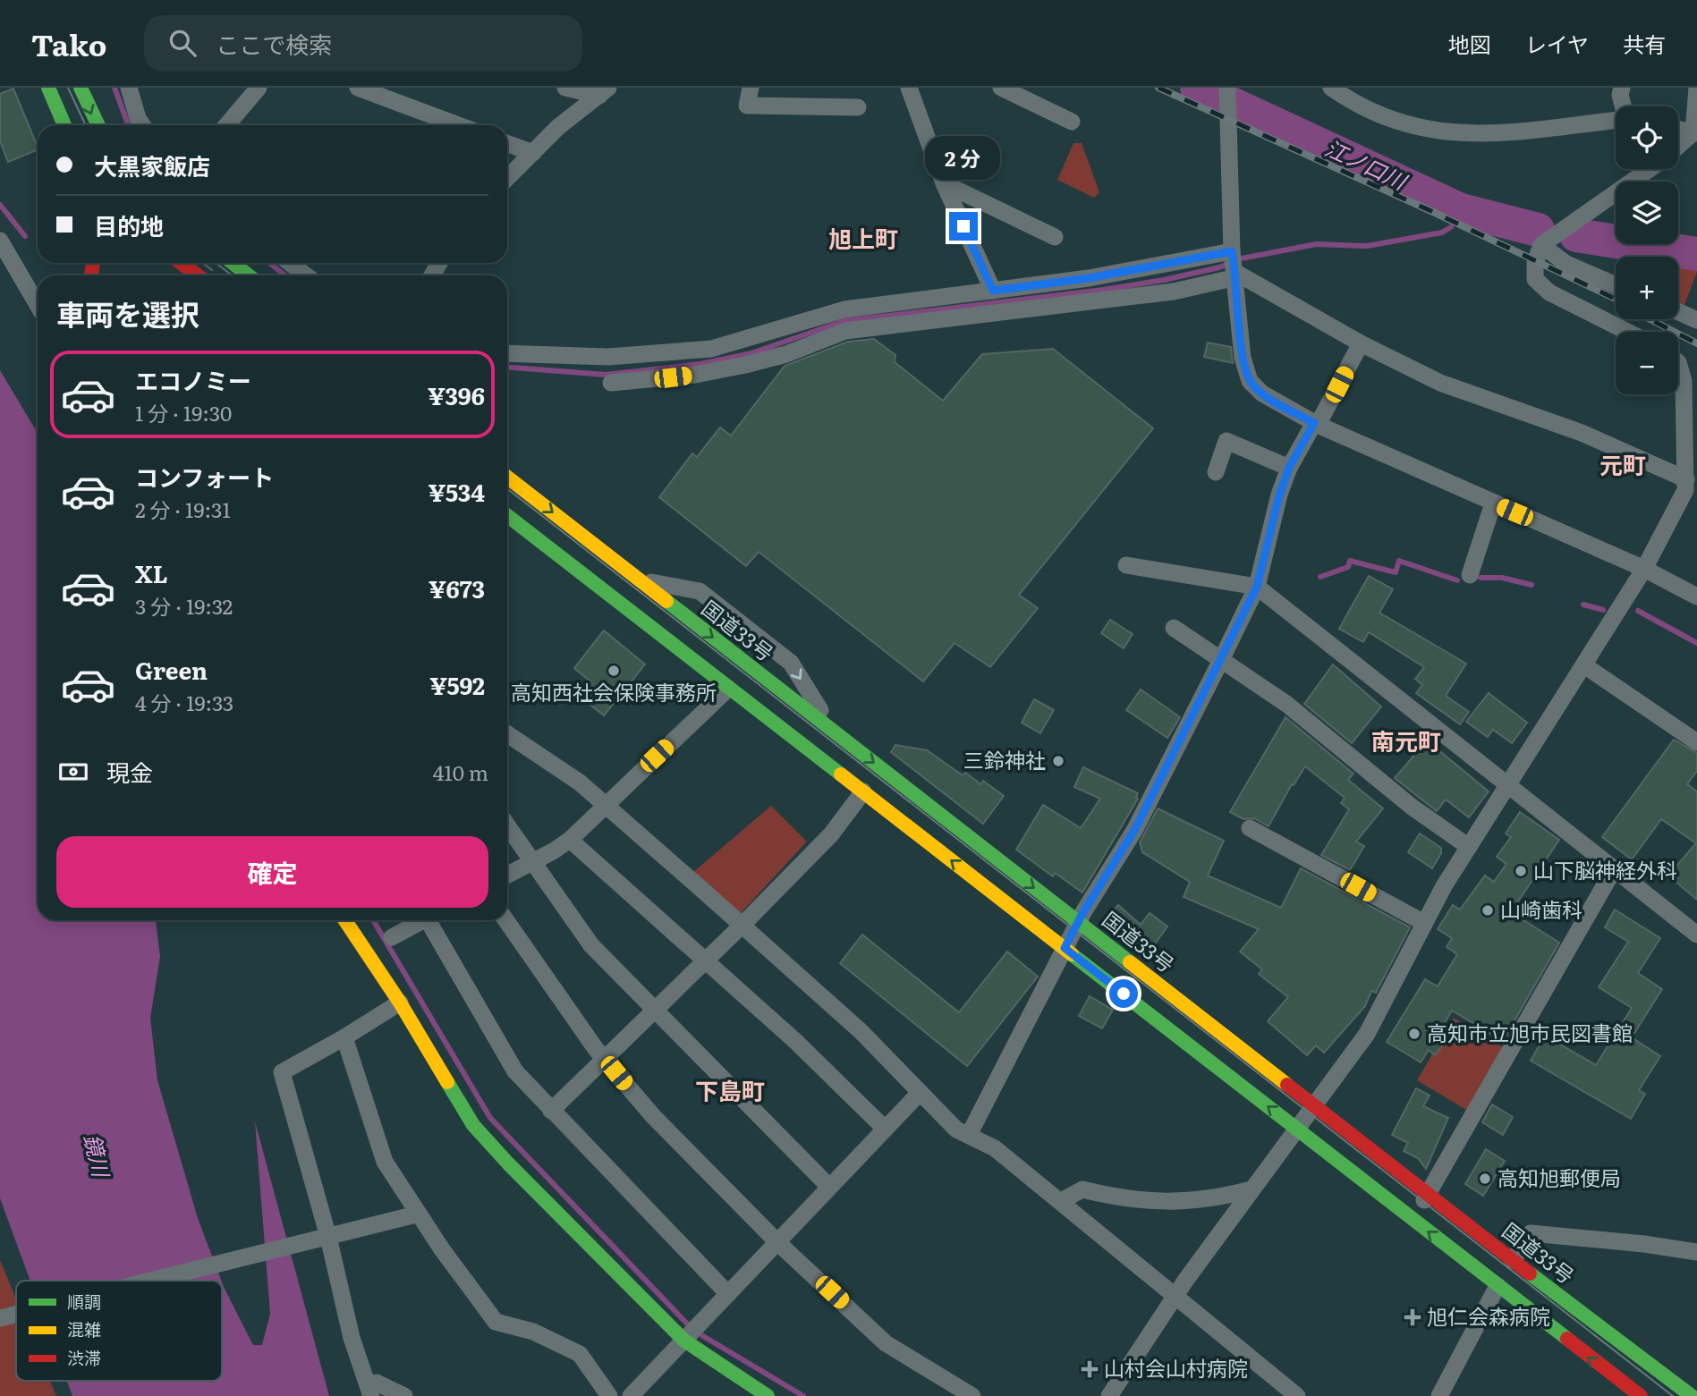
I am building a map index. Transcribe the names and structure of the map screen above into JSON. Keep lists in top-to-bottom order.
{
  "streets": {
    "main road": ["国道33号"]
  },
  "districts": [
    "旭上町",
    "元町",
    "南元町",
    "下島町"
  ],
  "water": ["江ノ口川", "鏡川"],
  "places": {
    "other": [
      "高知西社会保険事務所",
      "三鈴神社",
      "山下脳神経外科",
      "山崎歯科",
      "高知市立旭市民図書館",
      "高知旭郵便局"
    ],
    "health": ["旭仁会森病院", "山村会山村病院"]
  },
  "legend": ["順調", "混雑", "渋滞"],
  "page": {
    "header": "Tako",
    "search": "ここで検索",
    "nav": ["地図", "レイヤ", "共有"],
    "map_buttons": ["+", "−"],
    "banner": ["大黒家飯店", "目的地"],
    "bubble": "2 分",
    "heading": "車両を選択",
    "list": [
      {
        "name": "エコノミー",
        "note": "1 分 · 19:30",
        "value": "¥396"
      },
      {
        "name": "コンフォート",
        "note": "2 分 · 19:31",
        "value": "¥534"
      },
      {
        "name": "XL",
        "note": "3 分 · 19:32",
        "value": "¥673"
      },
      {
        "name": "Green",
        "note": "4 分 · 19:33",
        "value": "¥592"
      }
    ],
    "pay": ["現金", "410 m"],
    "buttons": "確定"
  }
}
